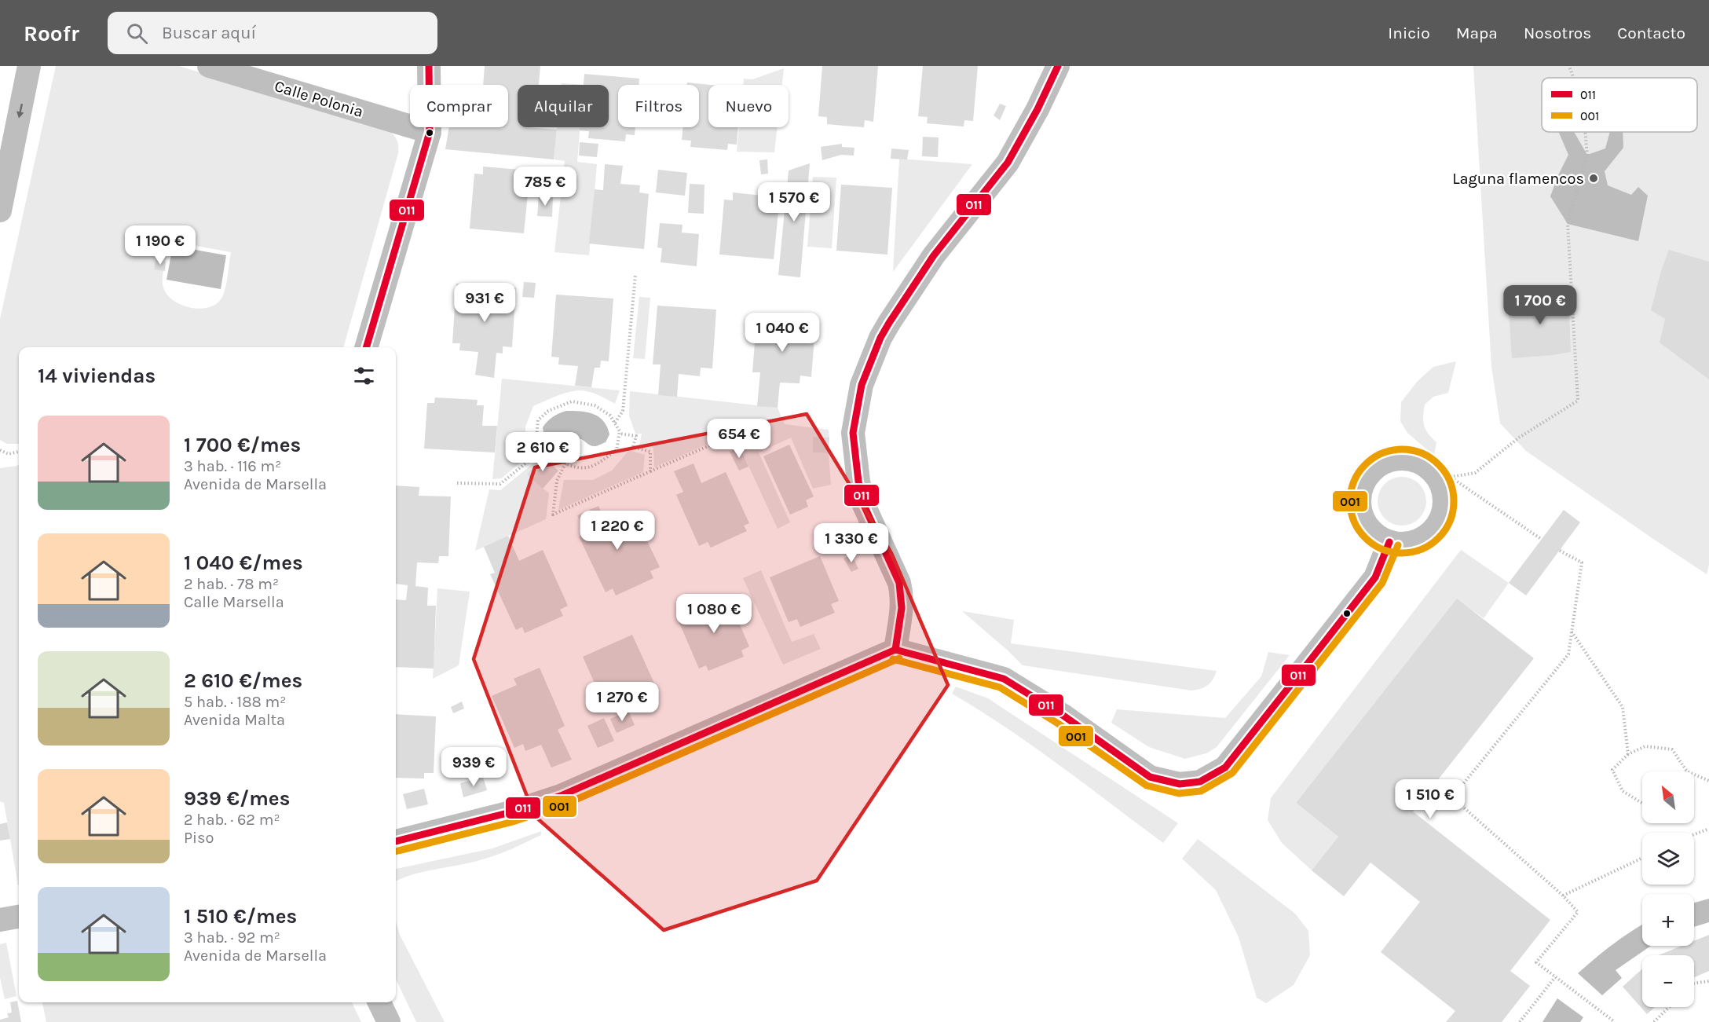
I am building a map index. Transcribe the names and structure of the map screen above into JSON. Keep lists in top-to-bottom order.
{
  "streets": {
    "street": ["Calle Polonia"]
  },
  "places": ["Laguna flamencos"],
  "lines": ["transit line 011", "transit line 001"],
  "legend": ["011", "001"],
  "north": "top left",
  "page": {
    "header": "Roofr",
    "search": "Buscar aquí",
    "nav": [
      "Inicio",
      "Mapa",
      "Nosotros",
      "Contacto"
    ],
    "chip": [
      "Comprar",
      "Alquilar",
      "Filtros",
      "Nuevo"
    ],
    "price": [
      "785 €",
      "1 570 €",
      "1 190 €",
      "931 €",
      "1 700 €",
      "1 040 €",
      "654 €",
      "2 610 €",
      "1 220 €",
      "1 330 €",
      "1 080 €",
      "1 270 €",
      "939 €",
      "1 510 €"
    ],
    "heading": "14 viviendas",
    "list": [
      {
        "name": "1 700 €/mes",
        "note": "3 hab. · 116 m² · Avenida de Marsella"
      },
      {
        "name": "1 040 €/mes",
        "note": "2 hab. · 78 m² · Calle Marsella"
      },
      {
        "name": "2 610 €/mes",
        "note": "5 hab. · 188 m² · Avenida Malta"
      },
      {
        "name": "939 €/mes",
        "note": "2 hab. · 62 m² · Piso"
      },
      {
        "name": "1 510 €/mes",
        "note": "3 hab. · 92 m² · Avenida de Marsella"
      }
    ],
    "map_buttons": ["+", "−"]
  }
}
